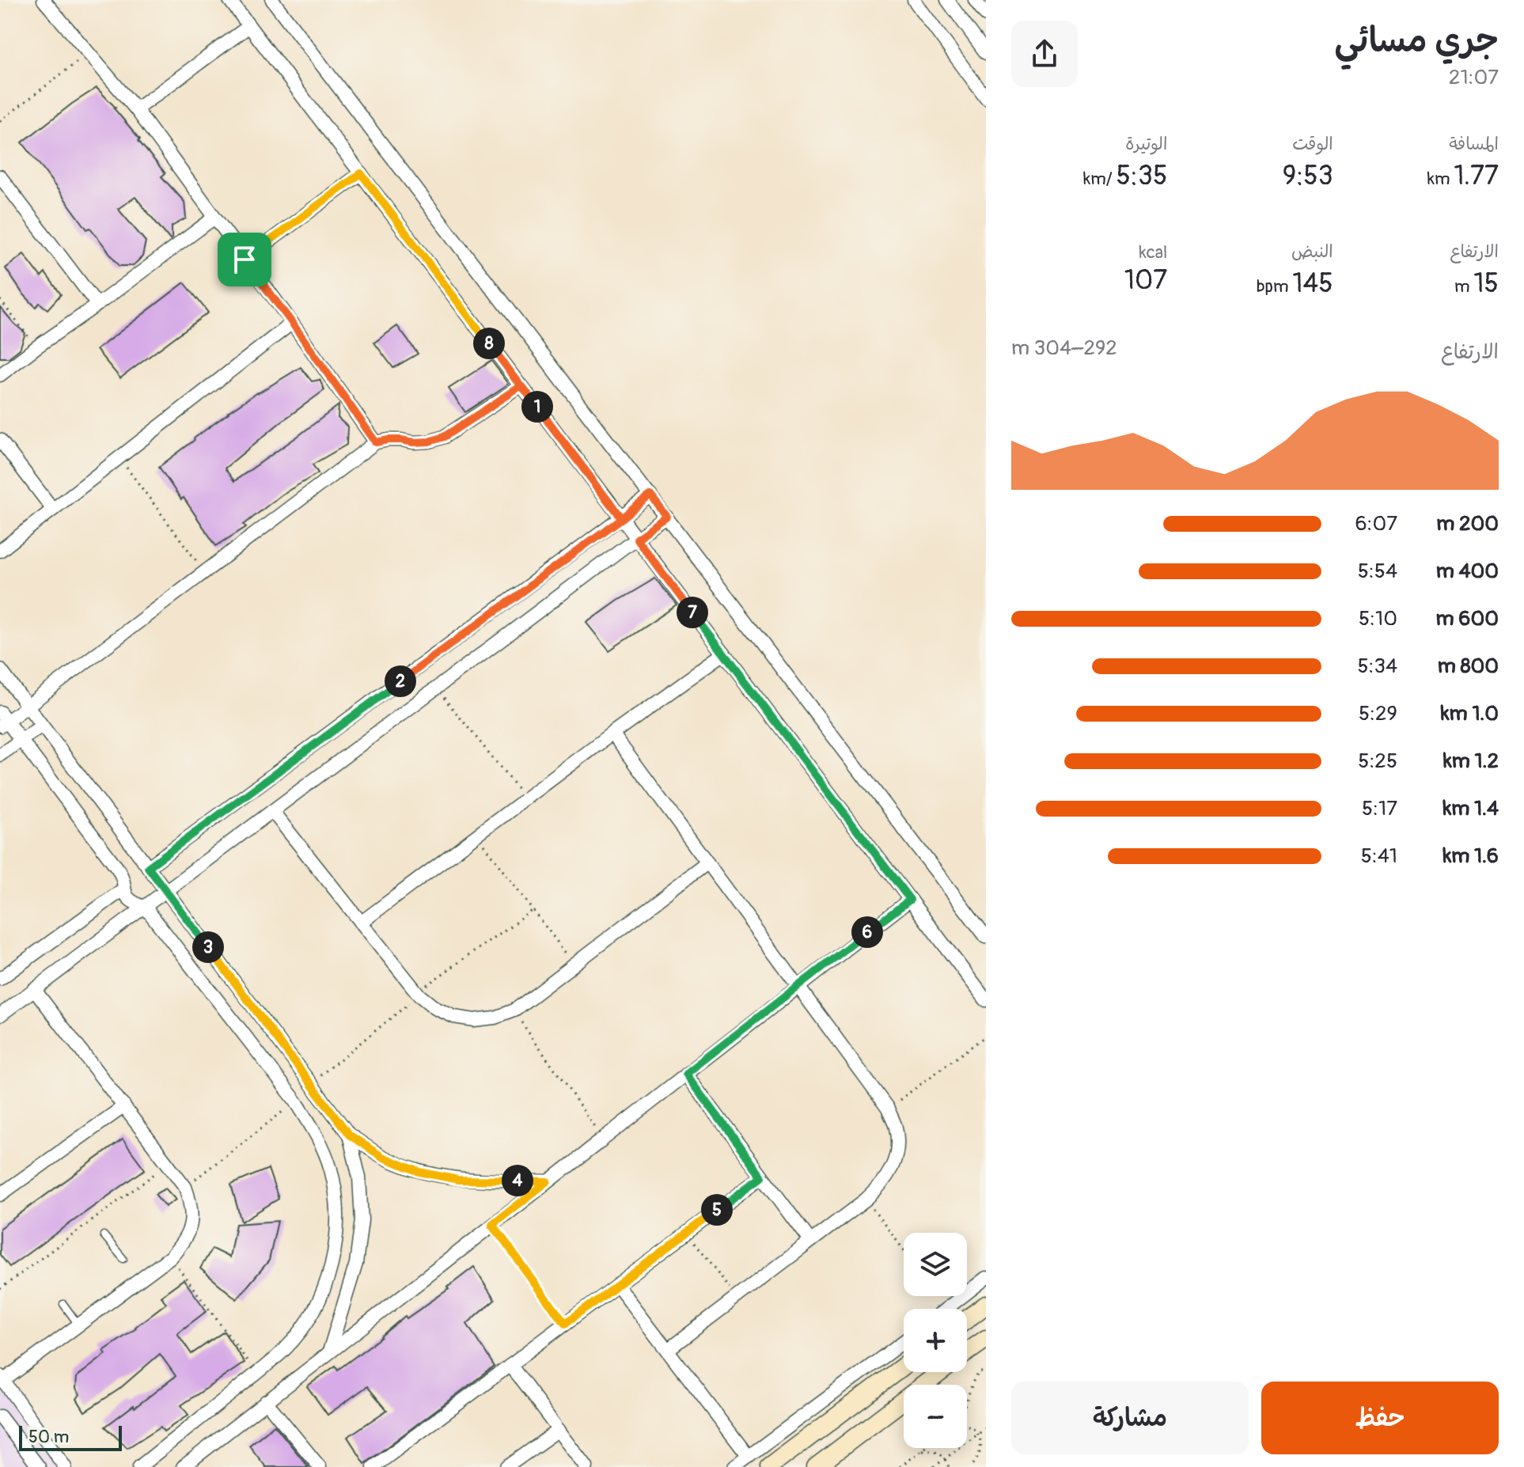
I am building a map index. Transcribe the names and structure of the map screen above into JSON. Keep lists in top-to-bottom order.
{
  "scale_bar": "50 m",
  "page": {
    "heading": ["جري مسائي", "21:07"],
    "stats": [
      ["المسافة", "1.77 km"],
      ["الوقت", "9:53"],
      ["الوتيرة", "5:35 /km"],
      ["الارتفاع", "15 m"],
      ["النبض", "145 bpm"],
      ["kcal", "107"]
    ],
    "chart": ["الارتفاع", "292–304 m"],
    "pins": [
      "8",
      "1",
      "7",
      "2",
      "6",
      "3",
      "4",
      "5"
    ],
    "list": [
      {
        "name": "200 m",
        "note": "6:07"
      },
      {
        "name": "400 m",
        "note": "5:54"
      },
      {
        "name": "600 m",
        "note": "5:10"
      },
      {
        "name": "800 m",
        "note": "5:34"
      },
      {
        "name": "1.0 km",
        "note": "5:29"
      },
      {
        "name": "1.2 km",
        "note": "5:25"
      },
      {
        "name": "1.4 km",
        "note": "5:17"
      },
      {
        "name": "1.6 km",
        "note": "5:41"
      }
    ],
    "map_buttons": ["+", "−"],
    "buttons": ["حفظ", "مشاركة"],
    "scale": "50 m"
  }
}
